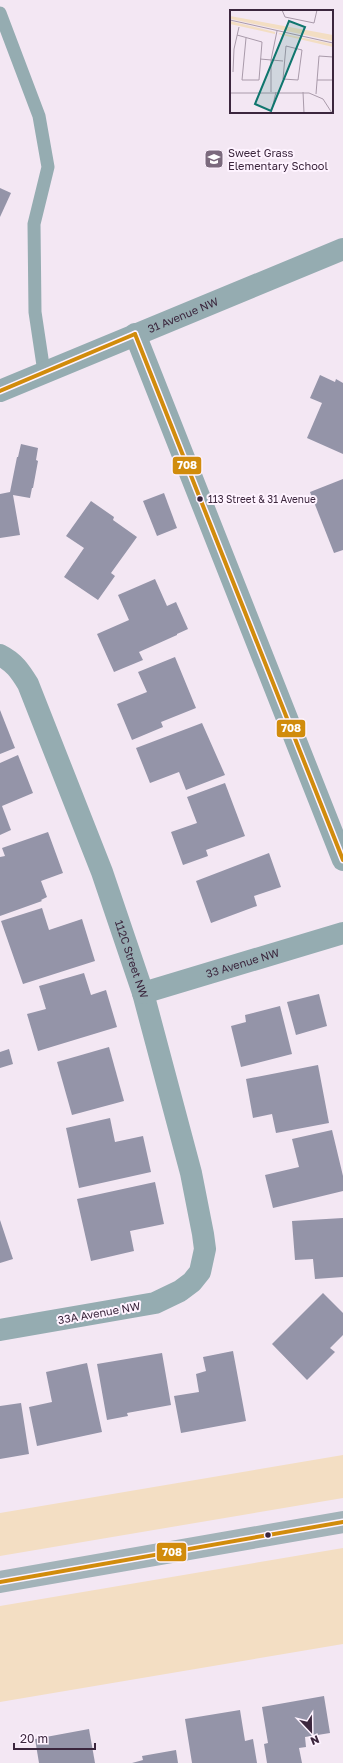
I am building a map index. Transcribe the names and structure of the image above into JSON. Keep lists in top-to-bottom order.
{
  "streets": {
    "street": [
      "31 Avenue NW",
      "112C Street NW",
      "33 Avenue NW",
      "33A Avenue NW"
    ]
  },
  "crossings": [
    ["112C Street NW", "33 Avenue NW"],
    ["112C Street NW", "33A Avenue NW"]
  ],
  "places": {
    "school or university": ["Sweet Grass Elementary School"],
    "other": ["113 Street & 31 Avenue"]
  },
  "lines": ["transit line 708"],
  "scale_bar": "20 m",
  "north": "bottom"
}
